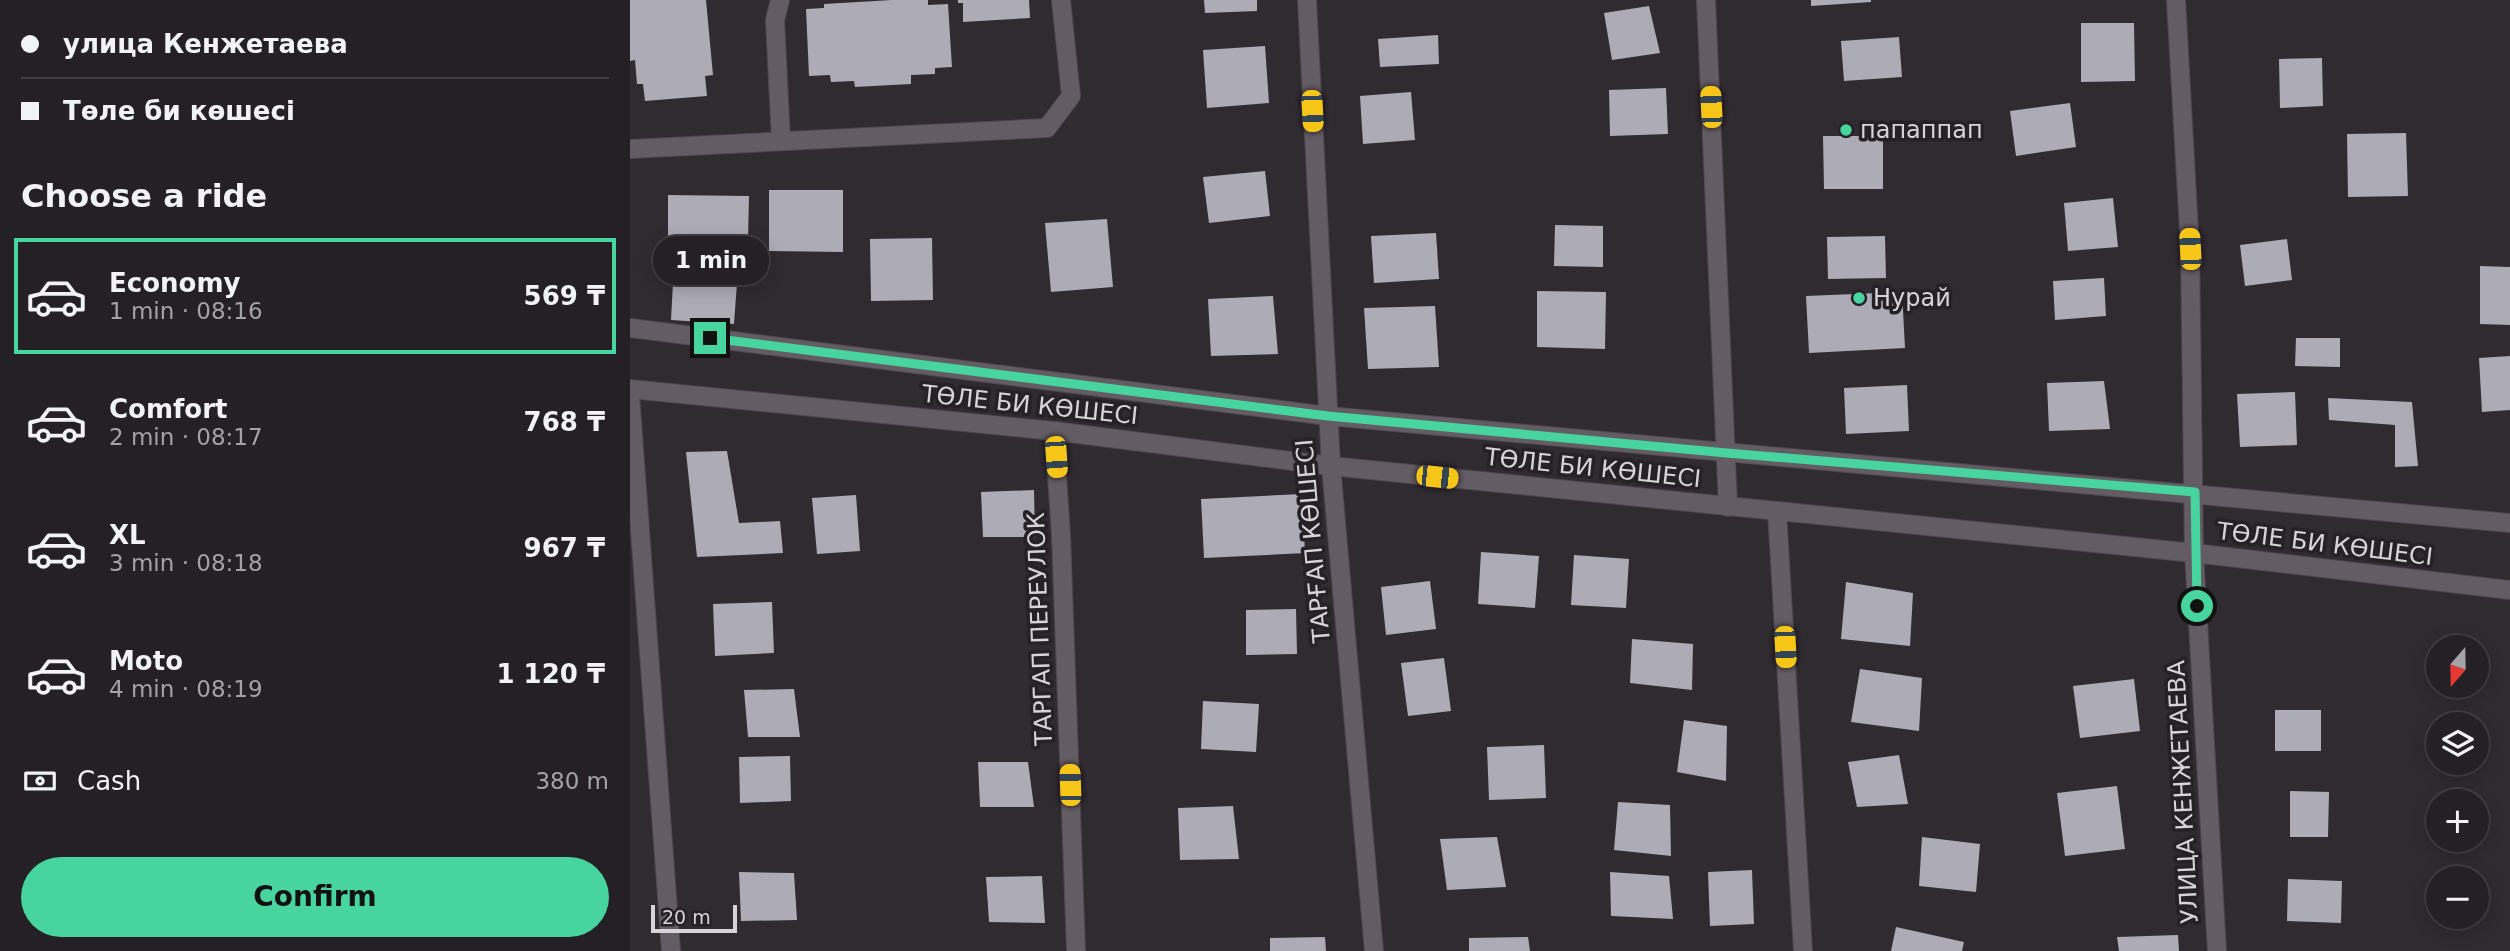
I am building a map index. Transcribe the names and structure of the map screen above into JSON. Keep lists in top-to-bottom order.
{
  "streets": {
    "street": [
      "ТӨЛЕ БИ КӨШЕСІ",
      "ТАРҒАП КӨШЕСІ",
      "ТАРГАП ПЕРЕУЛОК",
      "УЛИЦА КЕНЖЕТАЕВА"
    ]
  },
  "crossings": [
    ["ТӨЛЕ БИ КӨШЕСІ", "ТАРҒАП КӨШЕСІ"],
    ["ТӨЛЕ БИ КӨШЕСІ", "ТАРГАП ПЕРЕУЛОК"],
    ["ТӨЛЕ БИ КӨШЕСІ", "УЛИЦА КЕНЖЕТАЕВА"]
  ],
  "places": ["папаппап", "Нурай"],
  "scale_bar": "20 m",
  "north": "bottom",
  "page": {
    "banner": ["улица Кенжетаева", "Төле би көшесі"],
    "heading": "Choose a ride",
    "bubble": "1 min",
    "list": [
      {
        "name": "Economy",
        "note": "1 min · 08:16",
        "value": "569 ₸"
      },
      {
        "name": "Comfort",
        "note": "2 min · 08:17",
        "value": "768 ₸"
      },
      {
        "name": "XL",
        "note": "3 min · 08:18",
        "value": "967 ₸"
      },
      {
        "name": "Moto",
        "note": "4 min · 08:19",
        "value": "1 120 ₸"
      }
    ],
    "map_buttons": ["+", "−"],
    "pay": ["Cash", "380 m"],
    "buttons": "Confirm",
    "scale": "20 m"
  }
}
